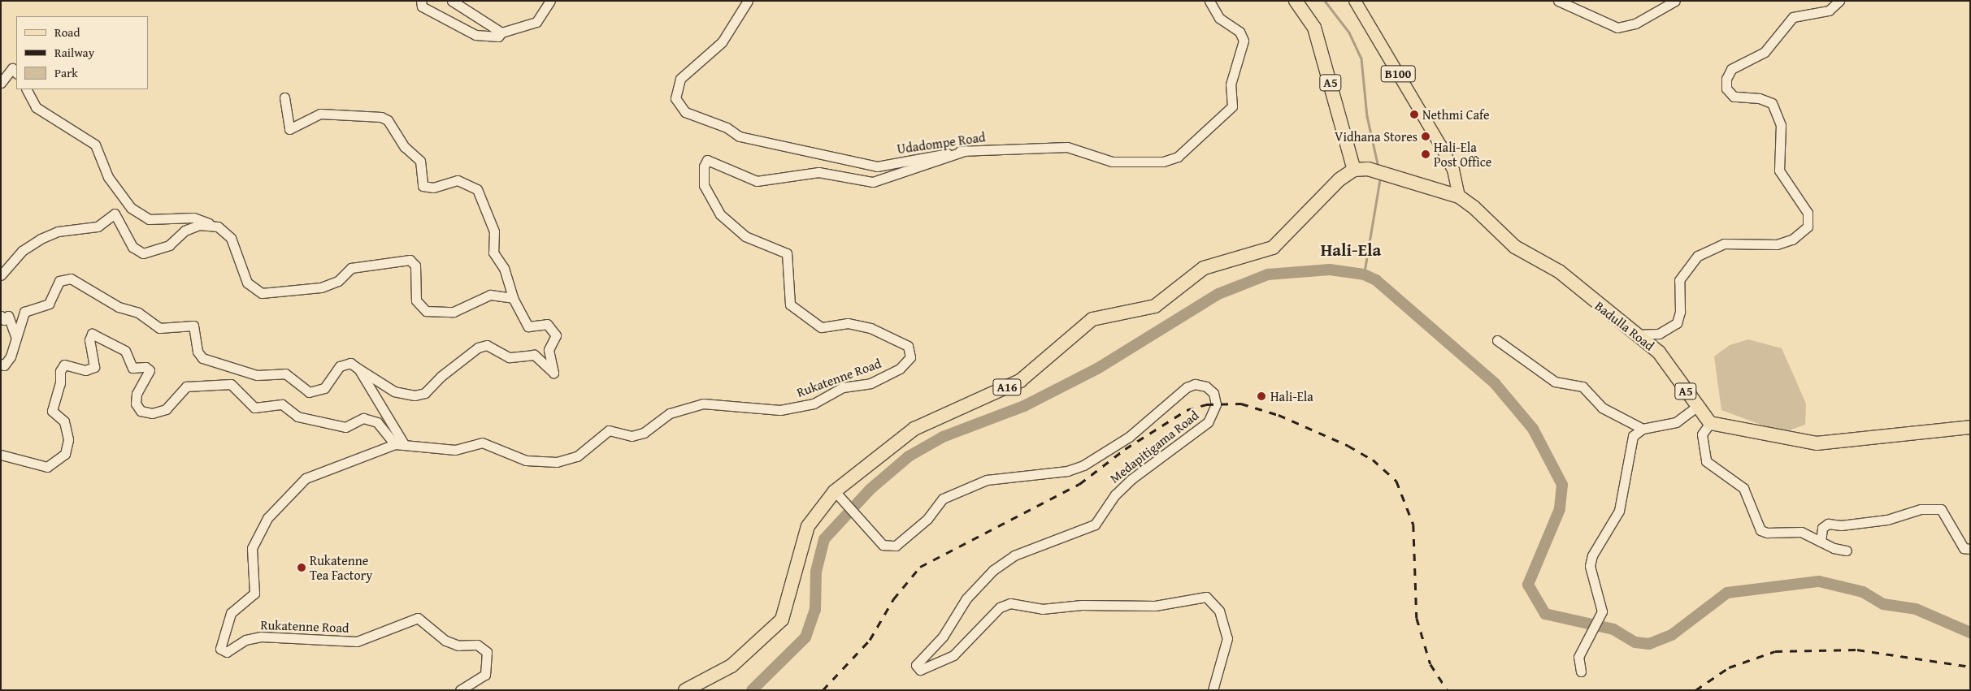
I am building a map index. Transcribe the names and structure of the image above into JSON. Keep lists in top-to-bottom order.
{
  "streets": {
    "highway": ["A5", "Badulla Road", "A16"],
    "main road": ["B100"],
    "street": ["Udadompe Road", "Rukatenne Road", "Medapitigama Road"]
  },
  "crossings": [
    ["B100", "Badulla Road"],
    ["A5", "Badulla Road"],
    ["A5", "A16"],
    ["Udadompe Road", "Rukatenne Road"],
    ["Badulla Road", "A16"],
    ["A16", "Medapitigama Road"]
  ],
  "districts": ["Hali-Ela"],
  "places": [
    "Nethmi Cafe",
    "Vidhana Stores",
    "Hali-Ela Post Office",
    "Hali-Ela",
    "Rukatenne Tea Factory"
  ],
  "legend": ["Road", "Railway", "Park"]
}
